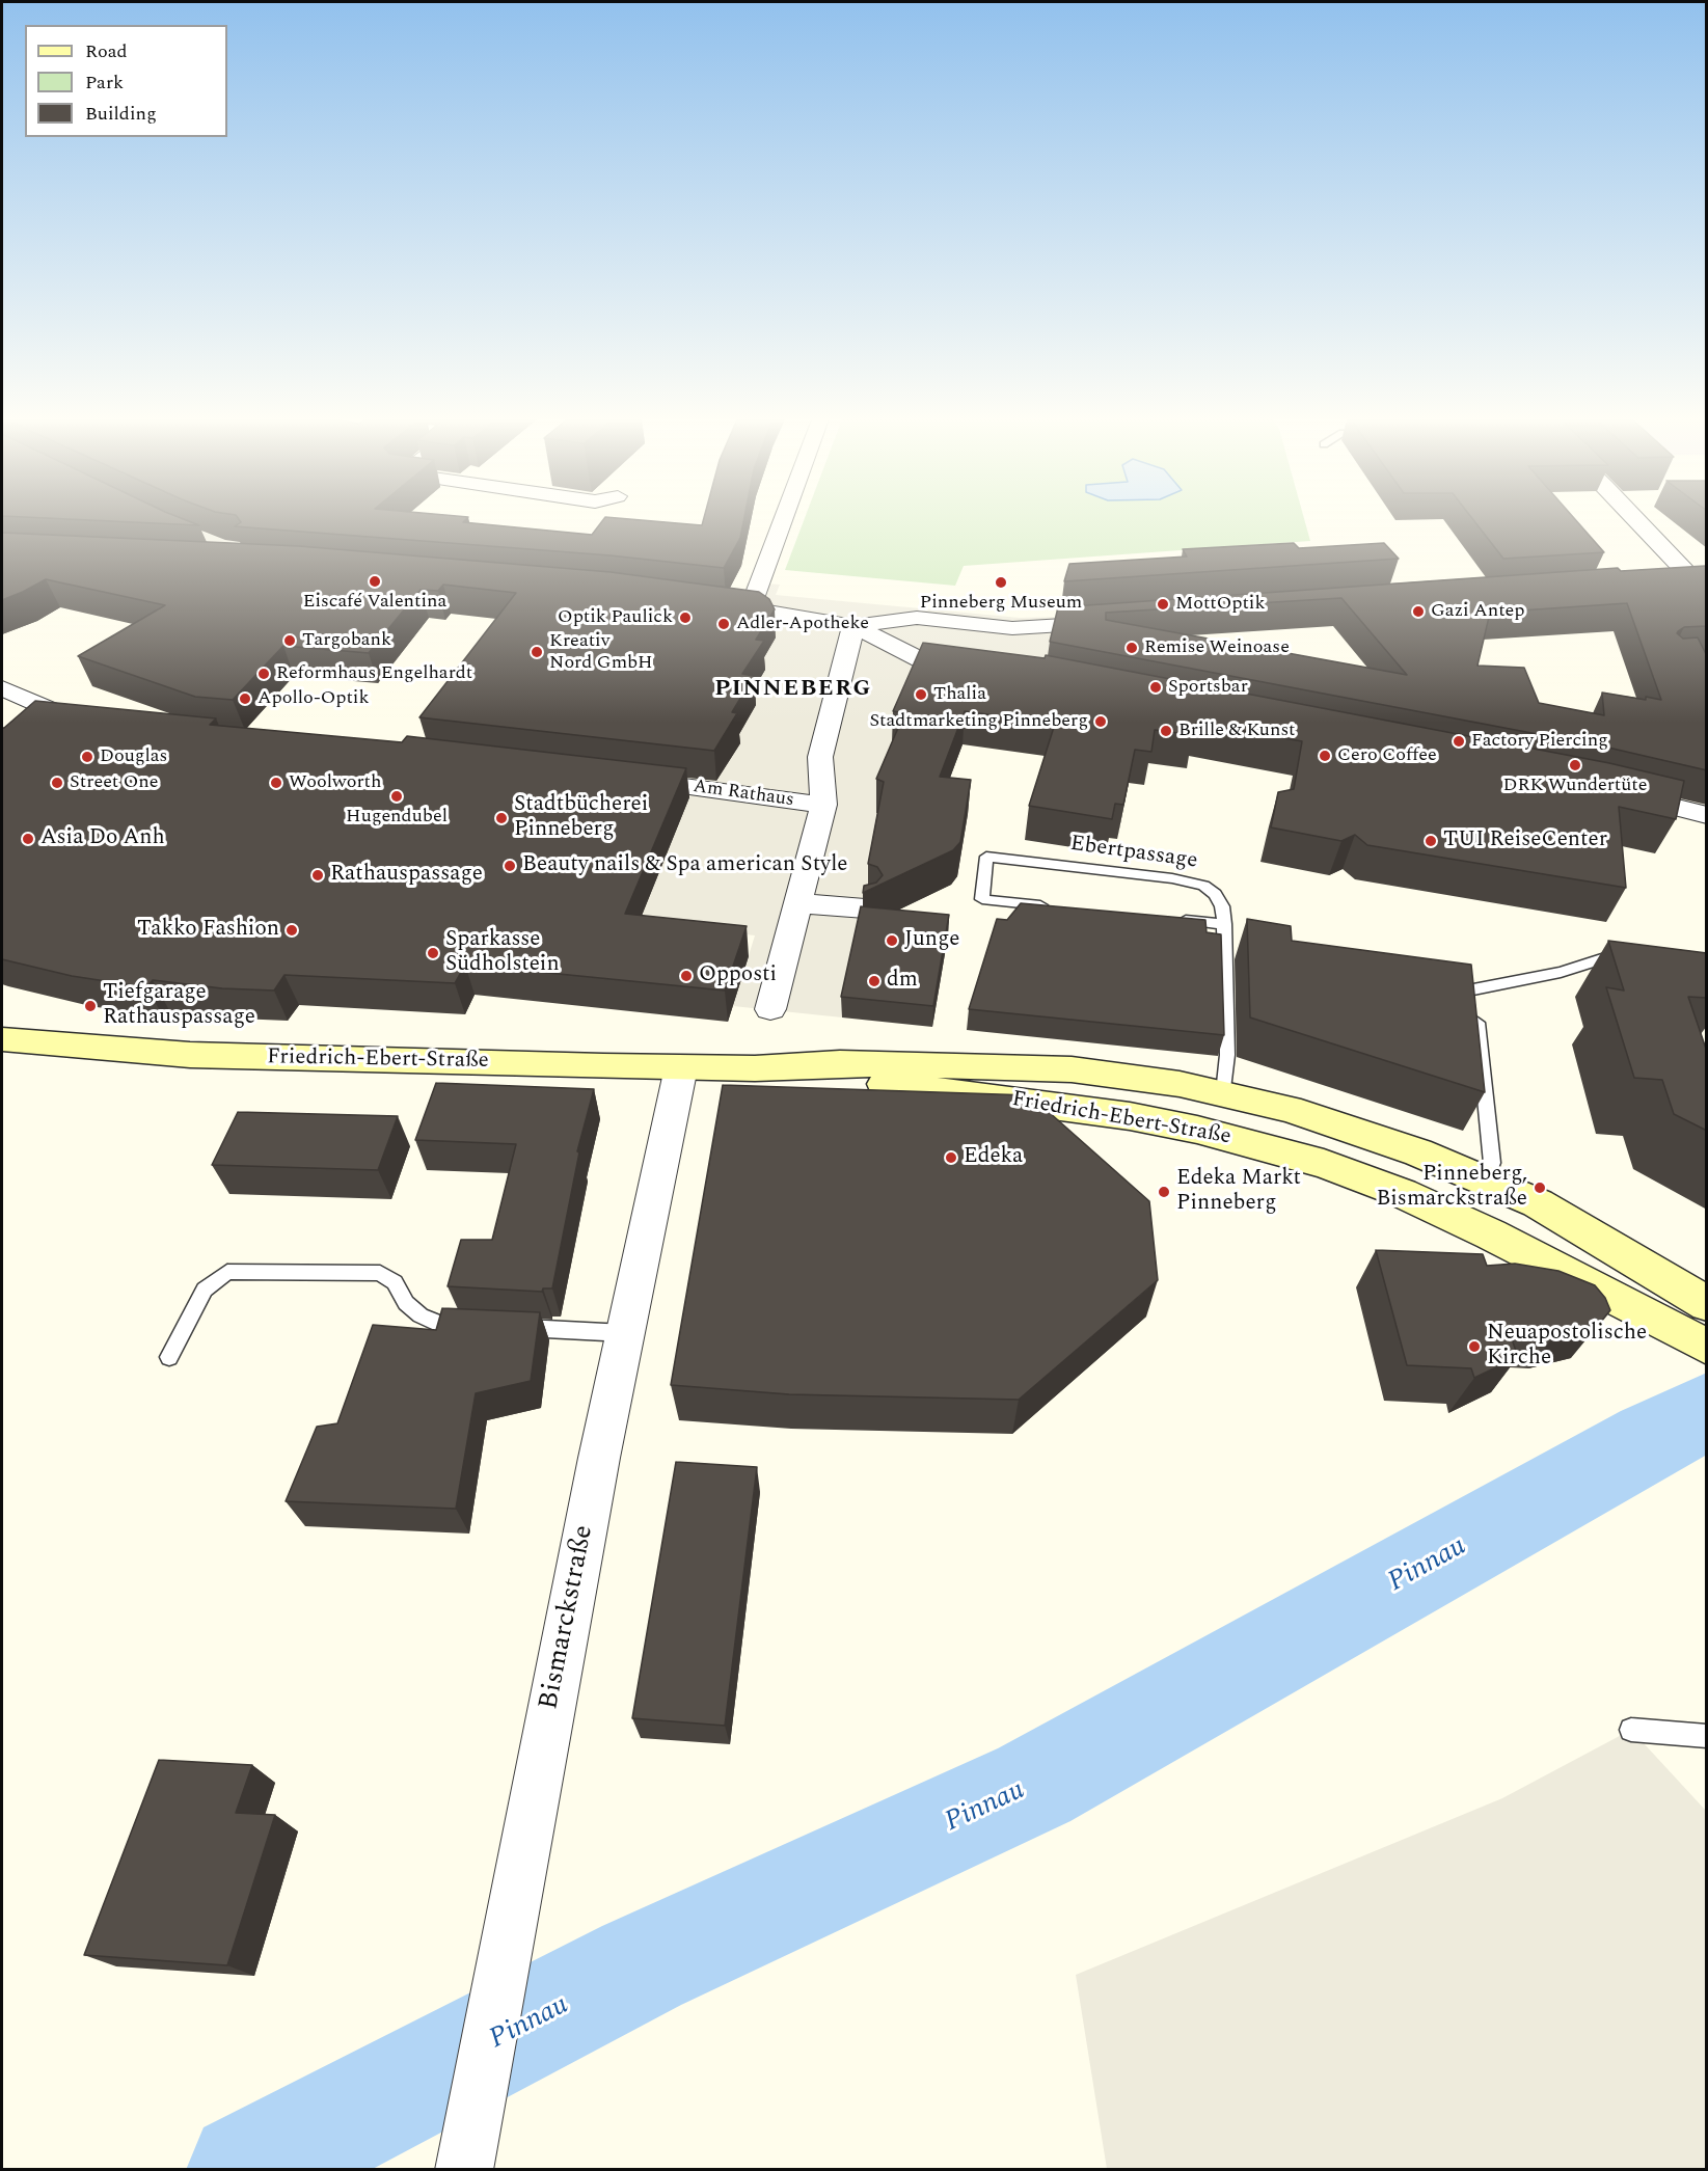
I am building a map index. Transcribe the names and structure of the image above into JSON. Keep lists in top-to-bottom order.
{
  "streets": {
    "main road": ["Friedrich-Ebert-Straße"],
    "street": ["Am Rathaus", "Bismarckstraße"],
    "lane": ["Ebertpassage"]
  },
  "crossings": [
    ["Ebertpassage", "Friedrich-Ebert-Straße"],
    ["Friedrich-Ebert-Straße", "Bismarckstraße"]
  ],
  "districts": ["PINNEBERG"],
  "water": ["Pinnau"],
  "places": [
    "Eiscafé Valentina",
    "Pinneberg Museum",
    "MottOptik",
    "Gazi Antep",
    "Optik Paulick",
    "Adler-Apotheke",
    "Targobank",
    "Remise Weinoase",
    "Kreativ Nord GmbH",
    "Reformhaus Engelhardt",
    "Sportsbar",
    "Thalia",
    "Apollo-Optik",
    "Stadtmarketing Pinneberg",
    "Brille & Kunst",
    "Factory Piercing",
    "Cero Coffee",
    "Douglas",
    "DRK Wundertüte",
    "Street One",
    "Woolworth",
    "Hugendubel",
    "Stadtbücherei Pinneberg",
    "Asia Do Anh",
    "TUI ReiseCenter",
    "Beauty nails & Spa american Style",
    "Rathauspassage",
    "Takko Fashion",
    "Junge",
    "Sparkasse Südholstein",
    "Opposti",
    "dm",
    "Tiefgarage Rathauspassage",
    "Edeka",
    "Pinneberg, Bismarckstraße",
    "Edeka Markt Pinneberg",
    "Neuapostolische Kirche"
  ],
  "legend": ["Road", "Park", "Building"]
}
